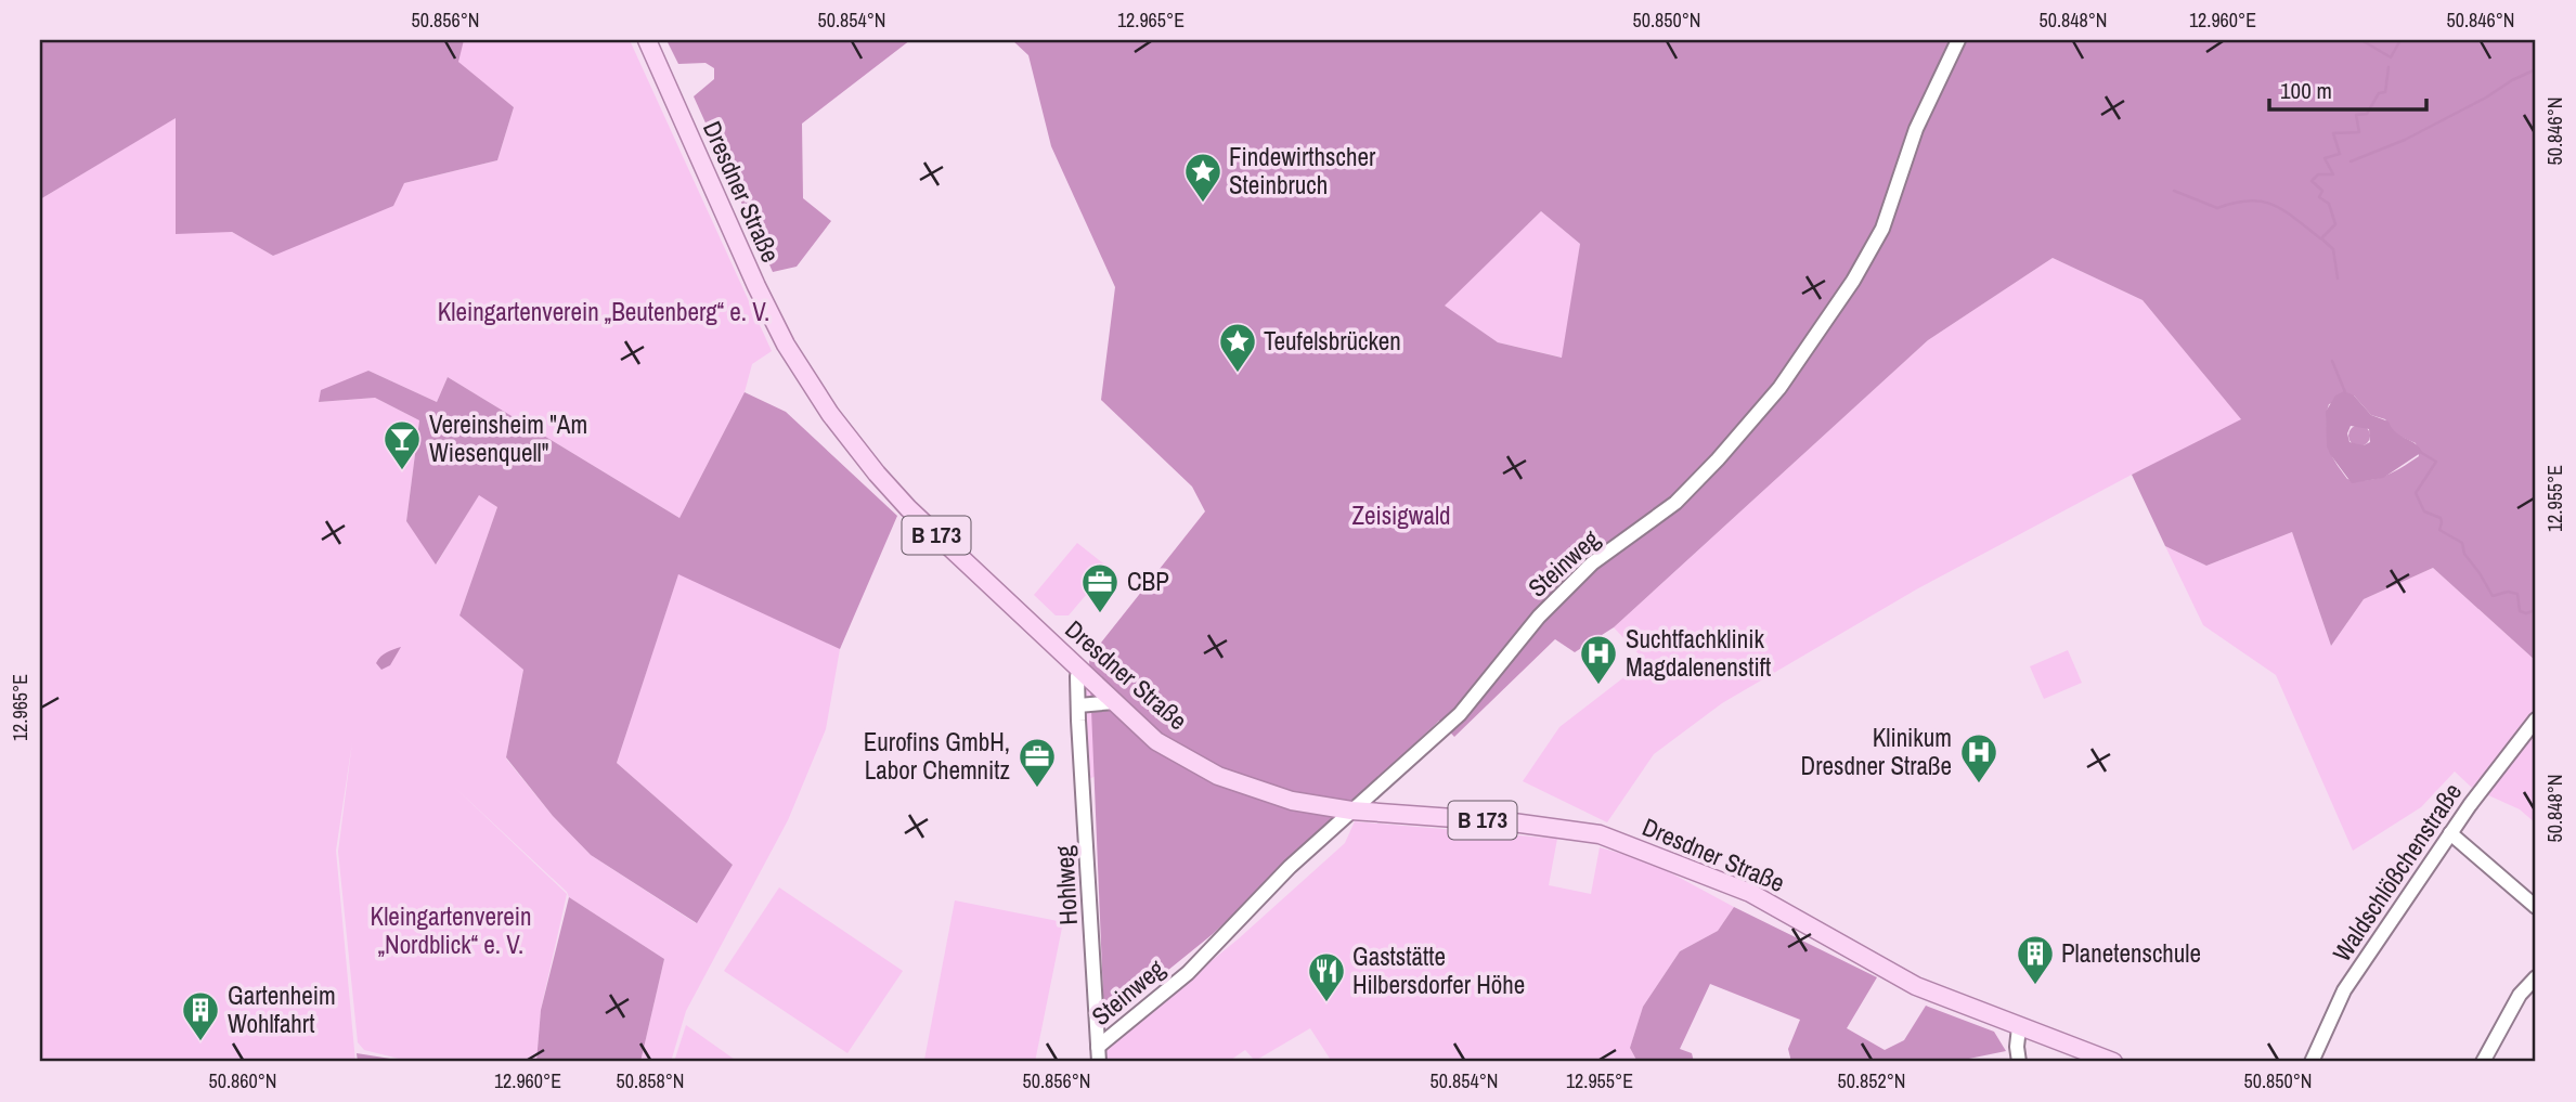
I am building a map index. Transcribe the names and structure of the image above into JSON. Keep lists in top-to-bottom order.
{
  "streets": {
    "main road": ["Dresdner Straße", "B 173"],
    "street": ["Steinweg", "Waldschlößchenstraße", "Hohlweg"]
  },
  "crossings": [
    ["Dresdner Straße", "Steinweg"],
    ["Dresdner Straße", "Hohlweg"],
    ["Steinweg", "Hohlweg"]
  ],
  "parks": ["Kleingartenverein „Beutenberg“ e. V.", "Zeisigwald", "Kleingartenverein „Nordblick“ e. V."],
  "places": {
    "place": ["Findewirthscher Steinbruch", "Teufelsbrücken"],
    "bar": ["Vereinsheim \"Am Wiesenquell\""],
    "office": ["CBP", "Eurofins GmbH, Labor Chemnitz"],
    "hospital": ["Suchtfachklinik Magdalenenstift", "Klinikum Dresdner Straße"],
    "building": ["Planetenschule", "Gartenheim Wohlfahrt"],
    "restaurant": ["Gaststätte Hilbersdorfer Höhe"]
  },
  "scale_bar": "100 m",
  "coordinates": [
    "50.856°N",
    "50.854°N",
    "12.965°E",
    "50.850°N",
    "50.848°N",
    "12.960°E",
    "50.846°N",
    "12.955°E",
    "50.860°N",
    "50.858°N",
    "50.852°N"
  ]
}
